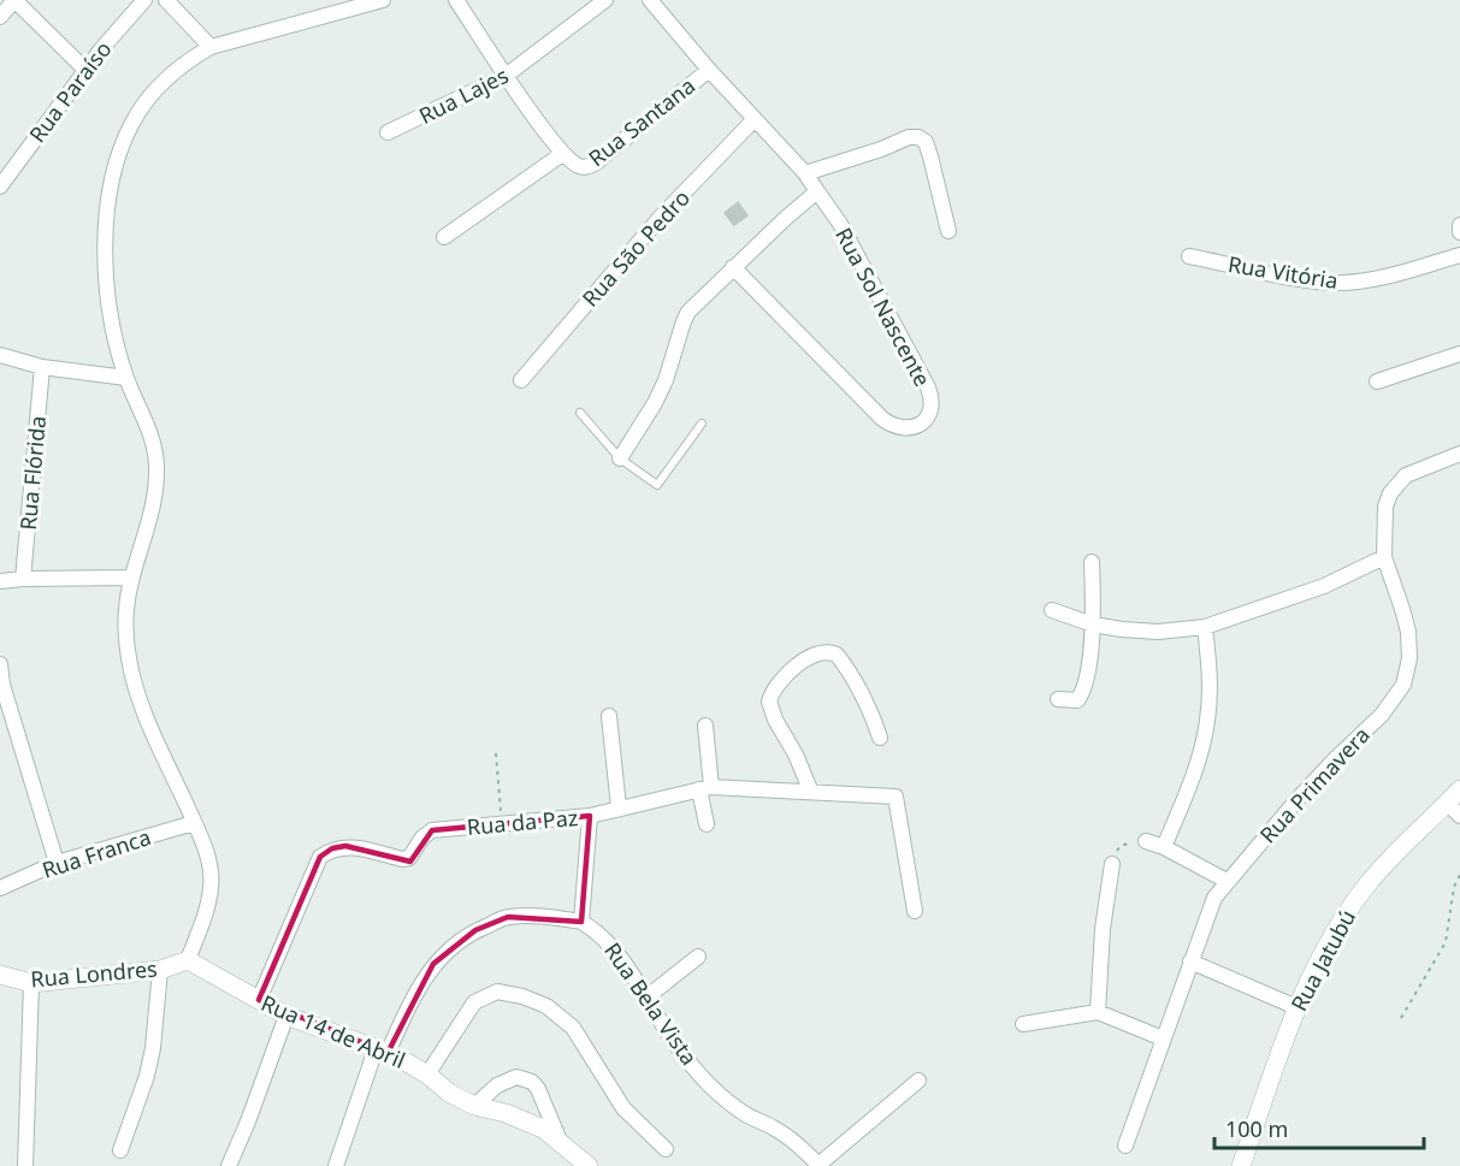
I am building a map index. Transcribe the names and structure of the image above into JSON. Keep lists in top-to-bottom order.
{
  "streets": {
    "street": [
      "Rua Paraíso",
      "Rua Lajes",
      "Rua Santana",
      "Rua São Pedro",
      "Rua Vitória",
      "Rua Sol Nascente",
      "Rua Flórida",
      "Rua Primavera",
      "Rua da Paz",
      "Rua Franca",
      "Rua Jatubú",
      "Rua Londres",
      "Rua Bela Vista",
      "Rua 14 de Abril"
    ]
  },
  "crossings": [
    ["Rua Santana", "Rua Sol Nascente"],
    ["Rua São Pedro", "Rua Sol Nascente"],
    ["Rua da Paz", "Rua 14 de Abril"],
    ["Rua Londres", "Rua 14 de Abril"]
  ],
  "scale_bar": "100 m"
}
